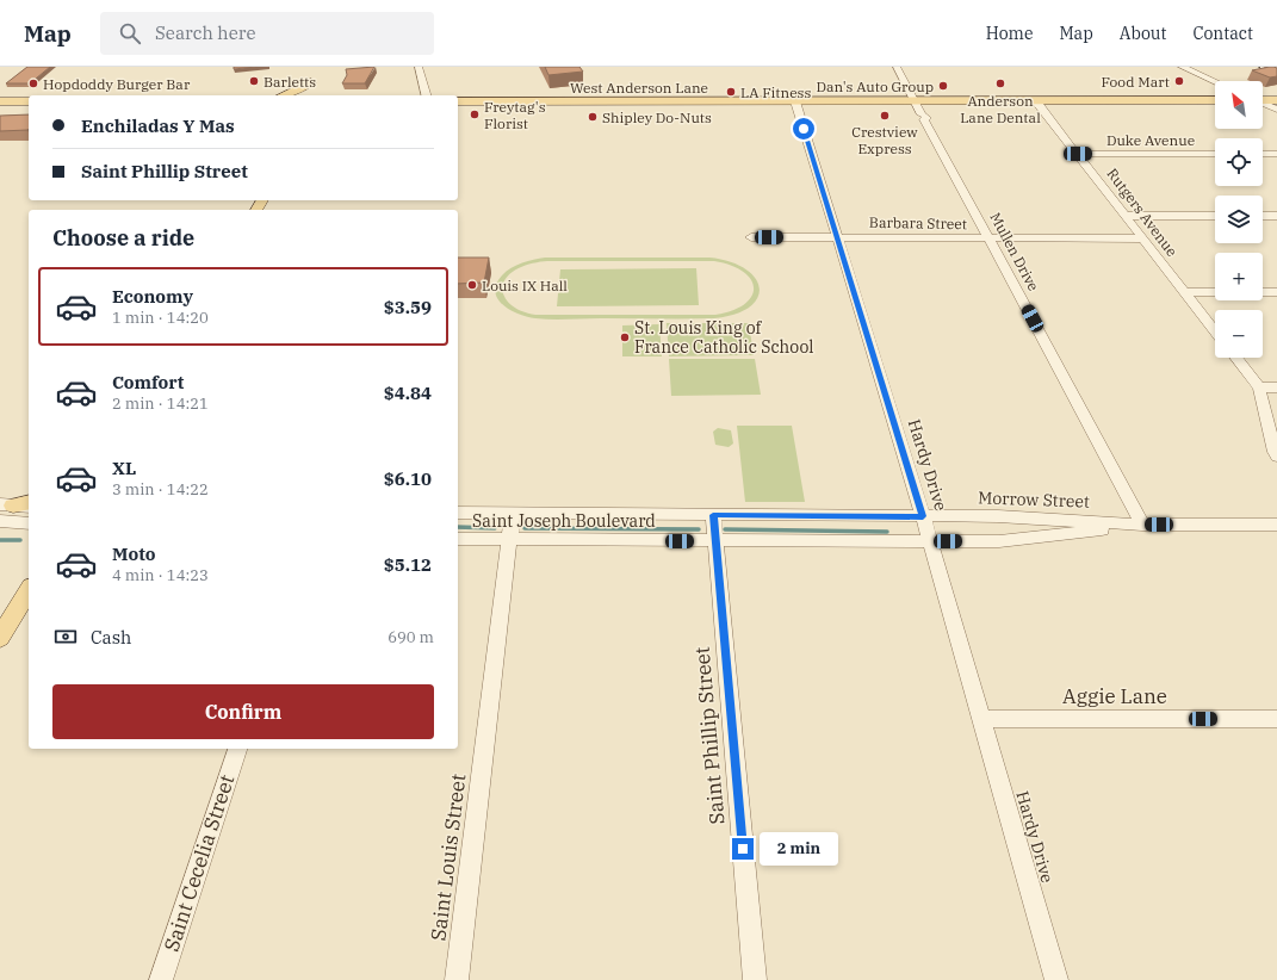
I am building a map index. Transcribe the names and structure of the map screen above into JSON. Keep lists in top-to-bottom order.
{
  "streets": {
    "main road": ["West Anderson Lane"],
    "street": [
      "Duke Avenue",
      "Rutgers Avenue",
      "Barbara Street",
      "Mullen Drive",
      "Hardy Drive",
      "Morrow Street",
      "Saint Joseph Boulevard",
      "Aggie Lane",
      "Saint Phillip Street",
      "Saint Louis Street",
      "Saint Cecelia Street"
    ]
  },
  "crossings": [
    ["West Anderson Lane", "Rutgers Avenue"],
    ["West Anderson Lane", "Mullen Drive"],
    ["West Anderson Lane", "Hardy Drive"],
    ["Duke Avenue", "Rutgers Avenue"],
    ["Rutgers Avenue", "Barbara Street"],
    ["Barbara Street", "Mullen Drive"],
    ["Barbara Street", "Hardy Drive"],
    ["Mullen Drive", "Morrow Street"],
    ["Hardy Drive", "Morrow Street"],
    ["Hardy Drive", "Saint Joseph Boulevard"],
    ["Hardy Drive", "Aggie Lane"],
    ["Morrow Street", "Saint Joseph Boulevard"],
    ["Saint Joseph Boulevard", "Saint Phillip Street"],
    ["Saint Joseph Boulevard", "Saint Louis Street"]
  ],
  "places": [
    "Barletts",
    "Food Mart",
    "Hopdoddy Burger Bar",
    "Anderson Lane Dental",
    "Dan's Auto Group",
    "LA Fitness",
    "Freytag's Florist",
    "Crestview Express",
    "Shipley Do-Nuts",
    "Louis IX Hall",
    "St. Louis King of France Catholic School"
  ],
  "north": "top left",
  "page": {
    "header": "Map",
    "search": "Search here",
    "nav": [
      "Home",
      "Map",
      "About",
      "Contact"
    ],
    "map_buttons": ["+", "−"],
    "banner": ["Enchiladas Y Mas", "Saint Phillip Street"],
    "heading": "Choose a ride",
    "list": [
      {
        "name": "Economy",
        "note": "1 min · 14:20",
        "value": "$3.59"
      },
      {
        "name": "Comfort",
        "note": "2 min · 14:21",
        "value": "$4.84"
      },
      {
        "name": "XL",
        "note": "3 min · 14:22",
        "value": "$6.10"
      },
      {
        "name": "Moto",
        "note": "4 min · 14:23",
        "value": "$5.12"
      }
    ],
    "pay": ["Cash", "690 m"],
    "buttons": "Confirm",
    "bubble": "2 min"
  }
}
